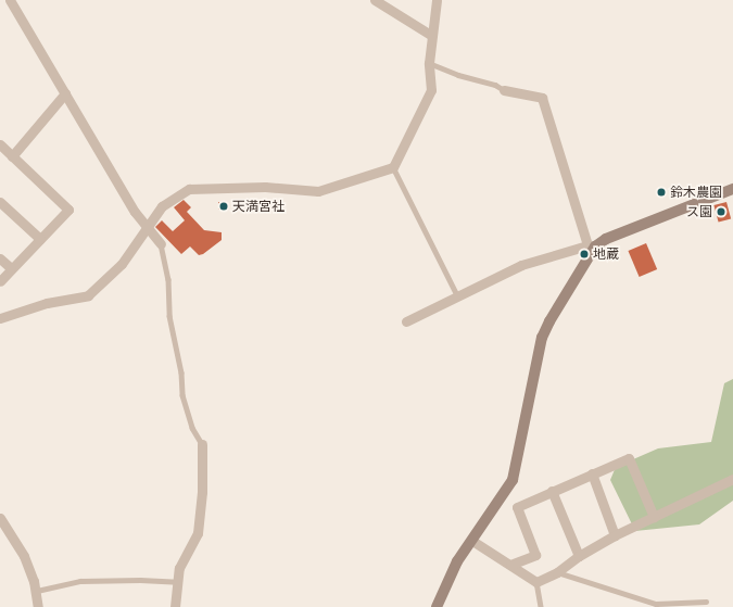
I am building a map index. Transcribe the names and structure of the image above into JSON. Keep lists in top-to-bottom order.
{
  "places": [
    "鈴木農園",
    "天満宮社",
    "ス園",
    "地蔵"
  ]
}
